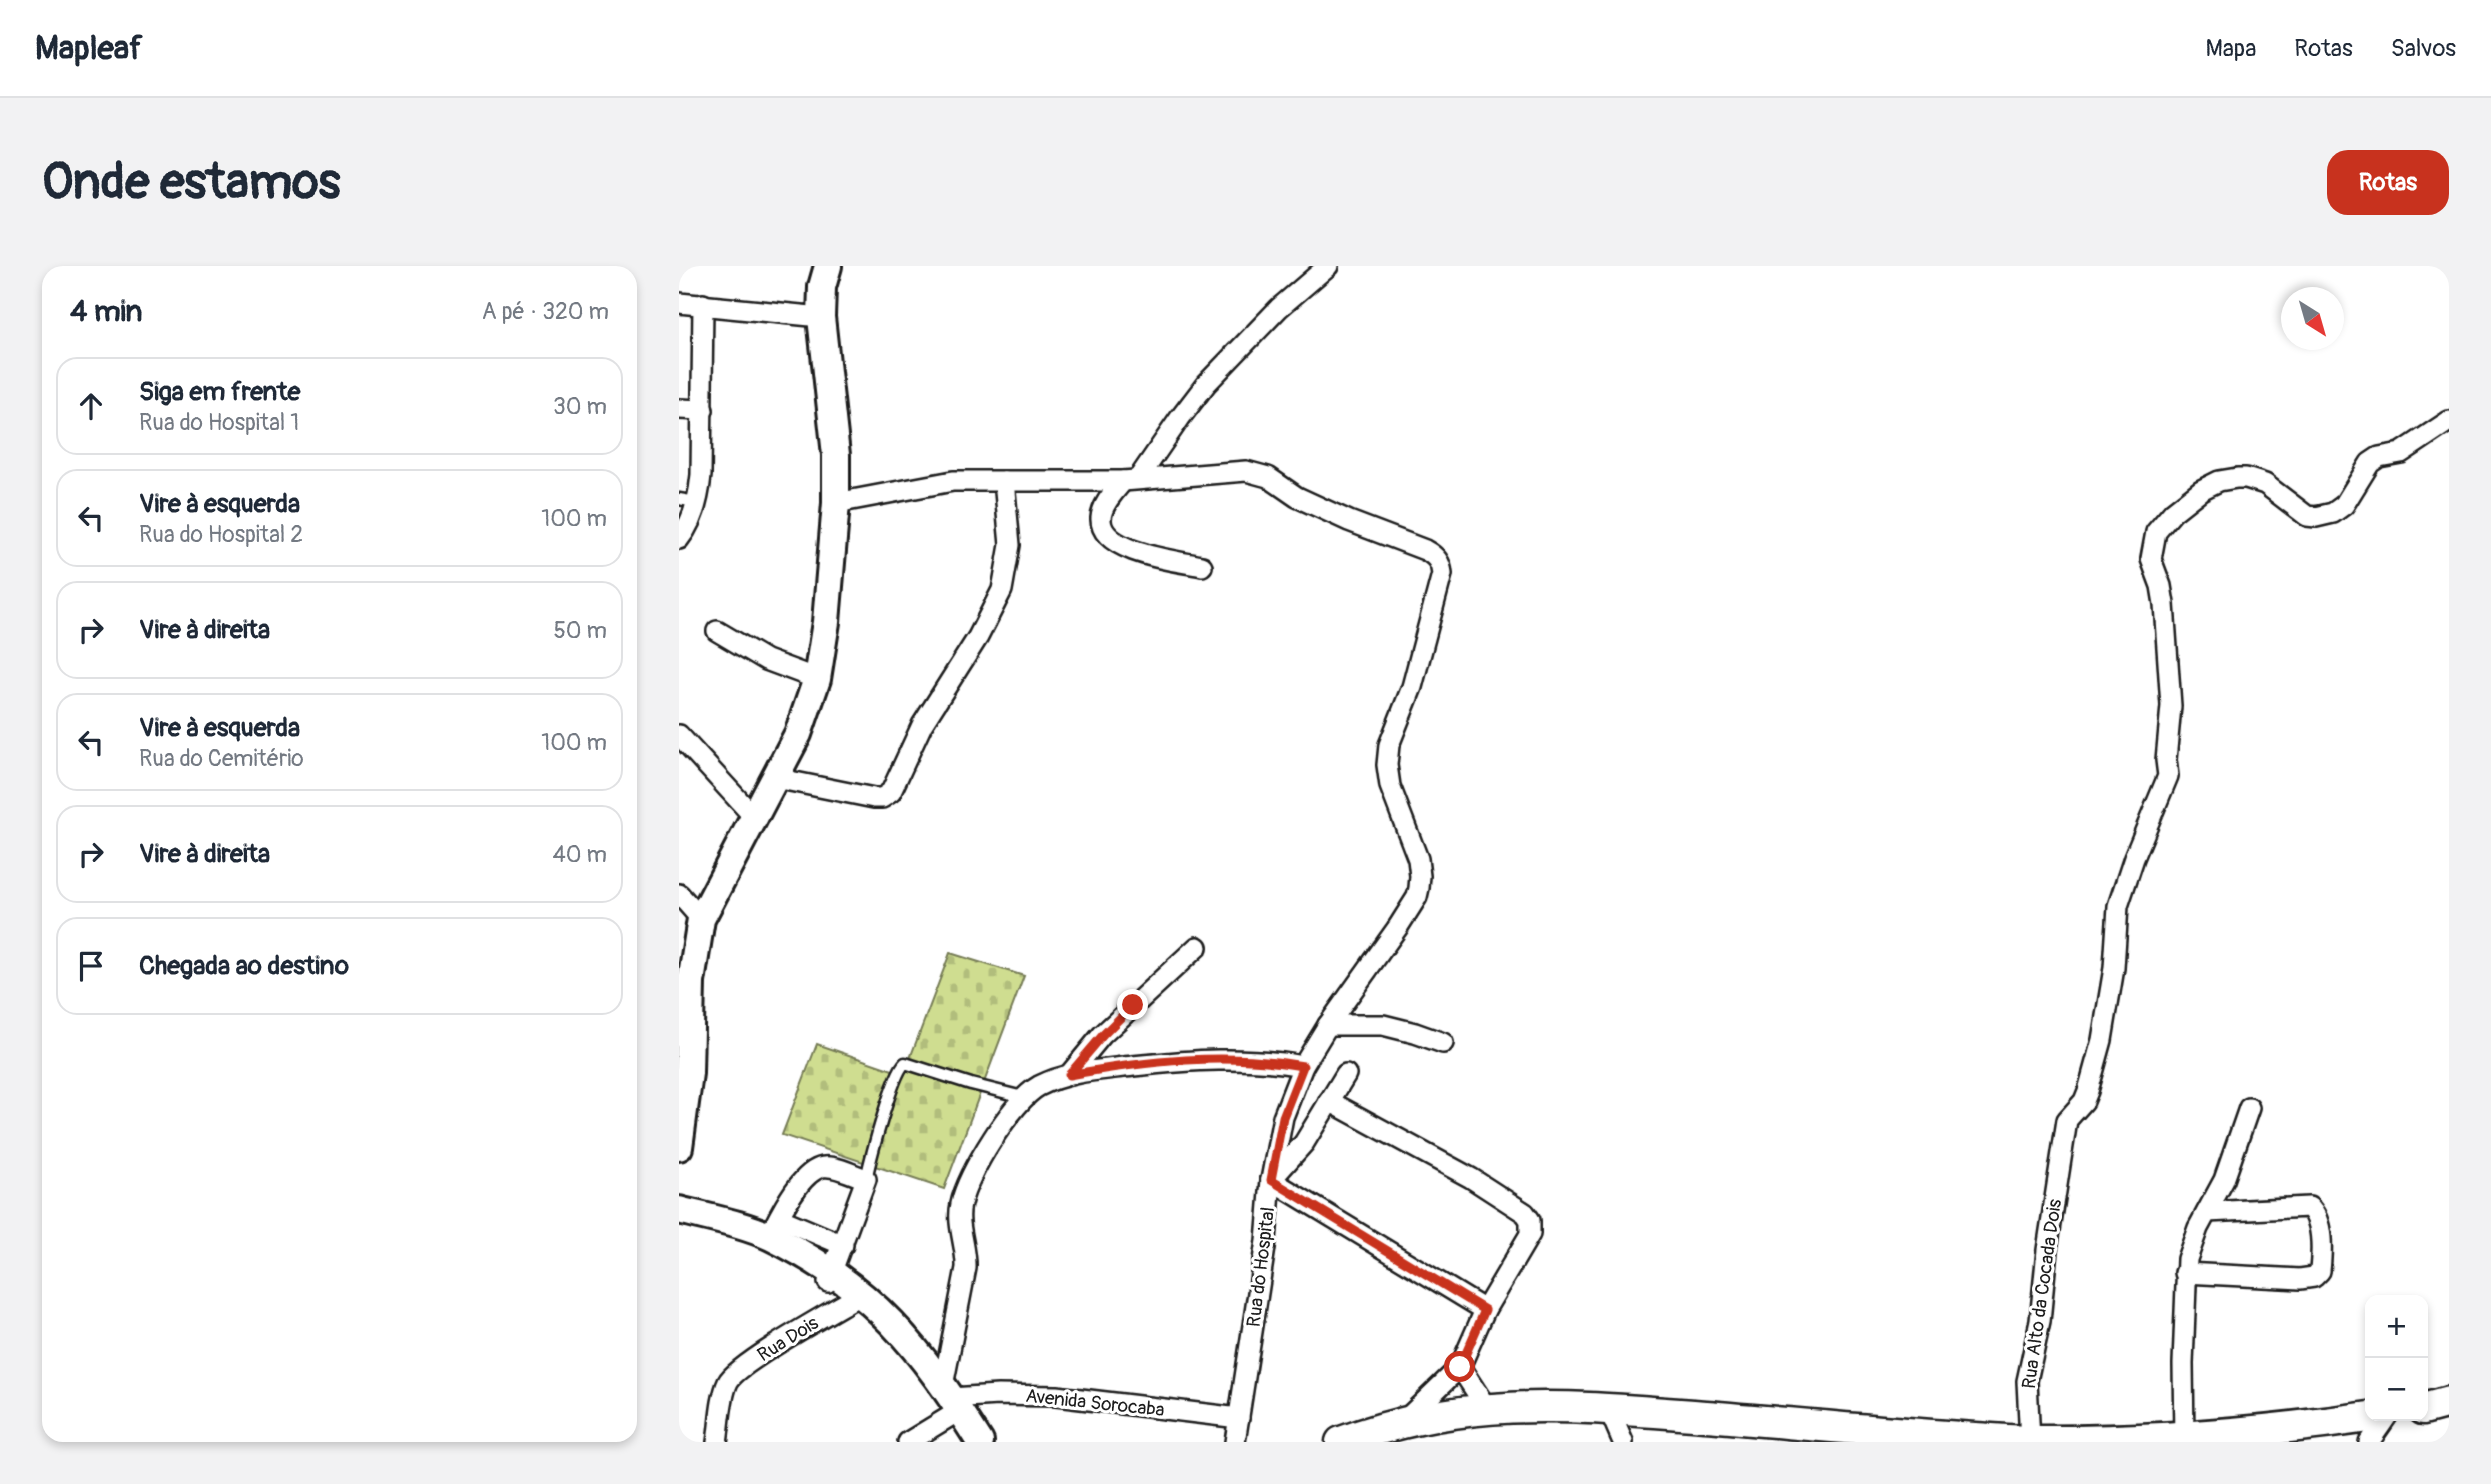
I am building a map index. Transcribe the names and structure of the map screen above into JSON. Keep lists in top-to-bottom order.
{
  "streets": {
    "street": [
      "Rua do Hospital",
      "Rua Alto da Cocada Dois",
      "Rua Dois",
      "Avenida Sorocaba"
    ]
  },
  "crossings": [
    ["Rua do Hospital", "Avenida Sorocaba"]
  ],
  "north": "bottom right",
  "page": {
    "header": "Mapleaf",
    "nav": ["Mapa", "Rotas", "Salvos"],
    "buttons": "Rotas",
    "title": "Onde estamos",
    "heading": ["4 min", "A pé · 320 m"],
    "list": [
      ["Siga em frente", "Rua do Hospital 1", "30 m"],
      ["Vire à esquerda", "Rua do Hospital 2", "100 m"],
      ["Vire à direita", "50 m"],
      ["Vire à esquerda", "Rua do Cemitério", "100 m"],
      ["Vire à direita", "40 m"],
      "Chegada ao destino"
    ],
    "map_buttons": ["+", "−"]
  }
}
